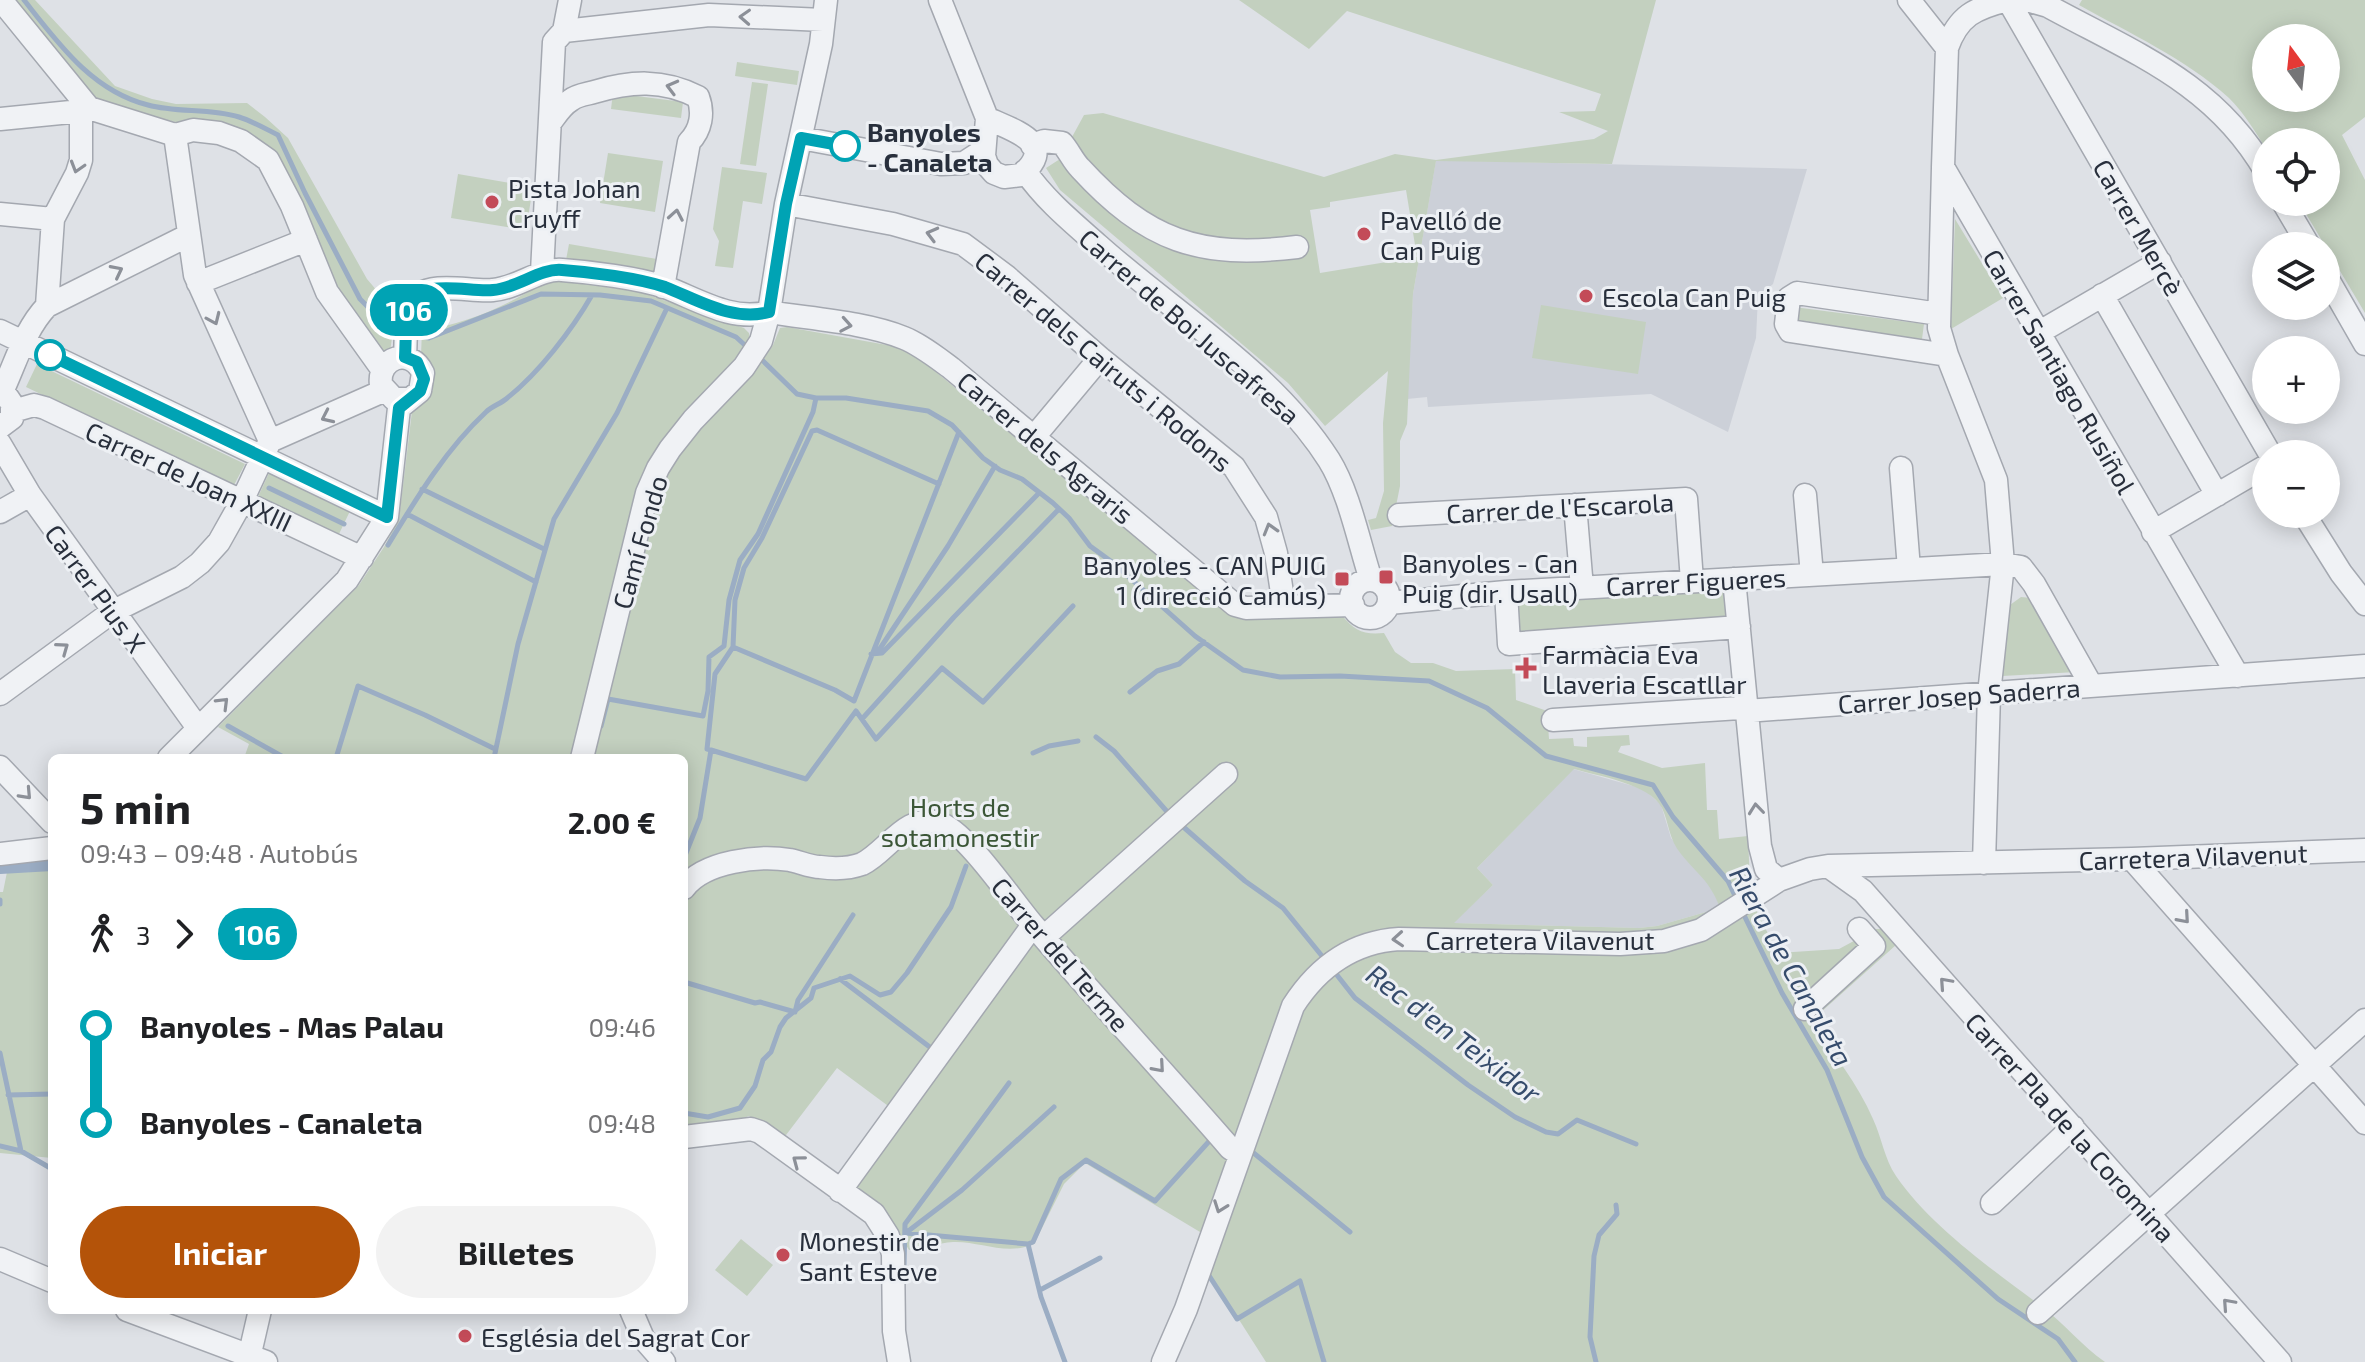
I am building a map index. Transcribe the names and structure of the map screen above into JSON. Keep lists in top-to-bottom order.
{
  "streets": {
    "street": [
      "Carrer Mercè",
      "Carrer de Boi Juscafresa",
      "Carrer dels Cairuts i Rodons",
      "Carrer Santiago Rusiñol",
      "Carrer dels Agraris",
      "Carrer de Joan XXIII",
      "Carrer de l'Escarola",
      "Camí Fondo",
      "Carrer Figueres",
      "Carrer Pius X",
      "Carrer Josep Saderra",
      "Carretera Vilavenut",
      "Carrer del Terme",
      "Carrer Pla de la Coromina"
    ]
  },
  "crossings": [
    ["Carrer de Boi Juscafresa", "Carrer dels Agraris"],
    ["Carrer de Boi Juscafresa", "Carrer Figueres"],
    ["Carrer dels Cairuts i Rodons", "Carrer dels Agraris"],
    ["Carrer dels Cairuts i Rodons", "Camí Fondo"],
    ["Carrer Santiago Rusiñol", "Carrer Josep Saderra"],
    ["Carrer dels Agraris", "Camí Fondo"],
    ["Carrer dels Agraris", "Carrer Figueres"],
    ["Carrer de l'Escarola", "Carrer Figueres"],
    ["Carretera Vilavenut", "Carrer del Terme"],
    ["Carretera Vilavenut", "Carrer Pla de la Coromina"]
  ],
  "one_way": [
    "Carrer dels Cairuts i Rodons",
    "Carretera Vilavenut",
    "Carrer del Terme",
    "Carrer Pla de la Coromina"
  ],
  "water": ["Riera de Canaleta", "Rec d'en Teixidor"],
  "parks": ["Horts de sotamonestir"],
  "places": {
    "other": [
      "Banyoles - Canaleta",
      "Pista Johan Cruyff",
      "Pavelló de Can Puig",
      "Escola Can Puig",
      "Monestir de Sant Esteve",
      "Església del Sagrat Cor"
    ],
    "transit": ["Banyoles - Can Puig (dir. Usall)", "Banyoles - CAN PUIG 1 (direcció Camús)"],
    "health": ["Farmàcia Eva Llaveria Escatllar"]
  },
  "lines": ["bus line 106"],
  "north": "top",
  "page": {
    "on_map": "106",
    "map_buttons": ["+", "−"],
    "heading": ["5 min", "09:43 – 09:48 · Autobús", "2.00 €"],
    "legs": ["3", "106"],
    "list": [
      {
        "name": "Banyoles - Mas Palau",
        "value": "09:46"
      },
      {
        "name": "Banyoles - Canaleta",
        "value": "09:48"
      }
    ],
    "buttons": ["Iniciar", "Billetes"]
  }
}
